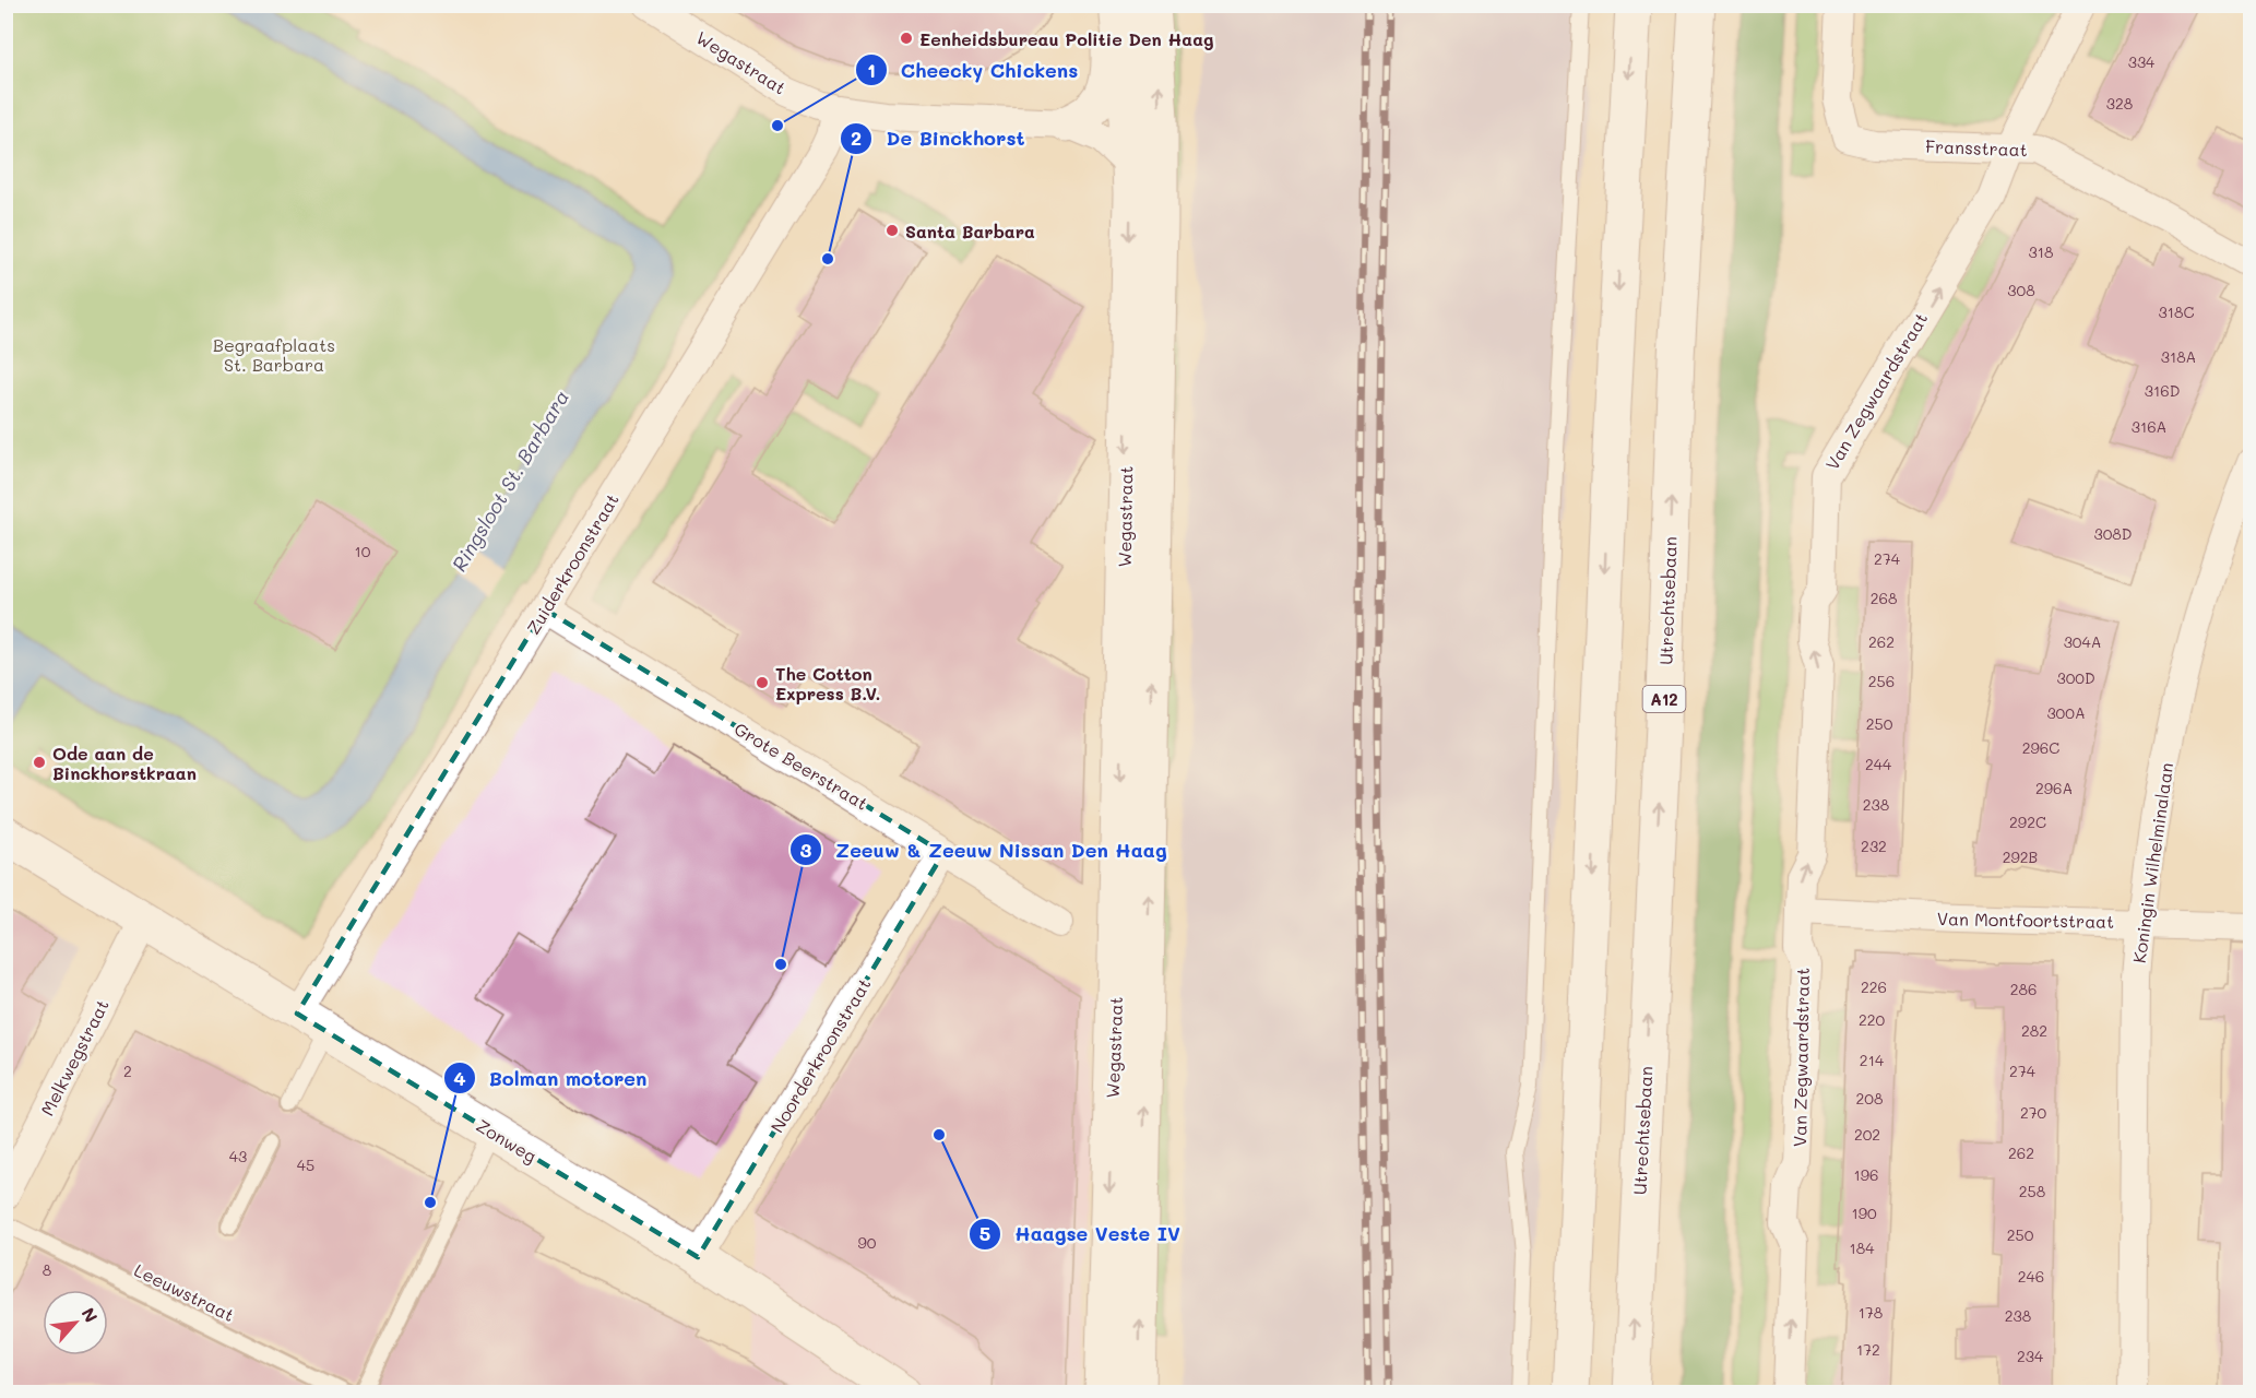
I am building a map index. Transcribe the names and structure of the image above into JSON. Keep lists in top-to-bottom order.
{
  "streets": {
    "main road": [
      "Wegastraat",
      "Utrechtsebaan",
      "A12",
      "Zonweg"
    ],
    "street": [
      "Fransstraat",
      "Van Zegwaardstraat",
      "Zuiderkroonstraat",
      "Grote Beerstraat",
      "Koningin Wilhelminalaan",
      "Van Montfoortstraat",
      "Noorderkroonstraat",
      "Melkwegstraat"
    ],
    "lane": ["Leeuwstraat"]
  },
  "crossings": [
    ["Wegastraat", "Zuiderkroonstraat"],
    ["Fransstraat", "Van Zegwaardstraat"],
    ["Van Zegwaardstraat", "Van Montfoortstraat"],
    ["Zuiderkroonstraat", "Grote Beerstraat"],
    ["Zuiderkroonstraat", "Zonweg"],
    ["Grote Beerstraat", "Noorderkroonstraat"],
    ["Koningin Wilhelminalaan", "Van Montfoortstraat"],
    ["Noorderkroonstraat", "Zonweg"],
    ["Melkwegstraat", "Zonweg"]
  ],
  "one_way": ["Van Zegwaardstraat"],
  "water": ["Ringsloot St. Barbara"],
  "parks": ["Begraafplaats St. Barbara"],
  "places": [
    "Eenheidsbureau Politie Den Haag",
    "Cheecky Chickens",
    "Santa Barbara",
    "De Binckhorst",
    "The Cotton Express B.V.",
    "Ode aan de Binckhorstkraan",
    "Zeeuw & Zeeuw Nissan Den Haag",
    "Haagse Veste IV",
    "Bolman motoren"
  ],
  "house_numbers": [
    "334",
    "328",
    "318",
    "308",
    "318C",
    "318A",
    "316D",
    "316A",
    "308D",
    "10",
    "274",
    "268",
    "262",
    "304A",
    "300D",
    "256",
    "300A",
    "250",
    "296C",
    "244",
    "296A",
    "238",
    "292C",
    "232",
    "292B",
    "226",
    "286",
    "220",
    "282",
    "214",
    "2",
    "274",
    "208",
    "270",
    "202",
    "262",
    "43",
    "45",
    "196",
    "258",
    "190",
    "250",
    "90",
    "184",
    "8",
    "246",
    "178",
    "238",
    "172",
    "234"
  ],
  "north": "top right"
}
